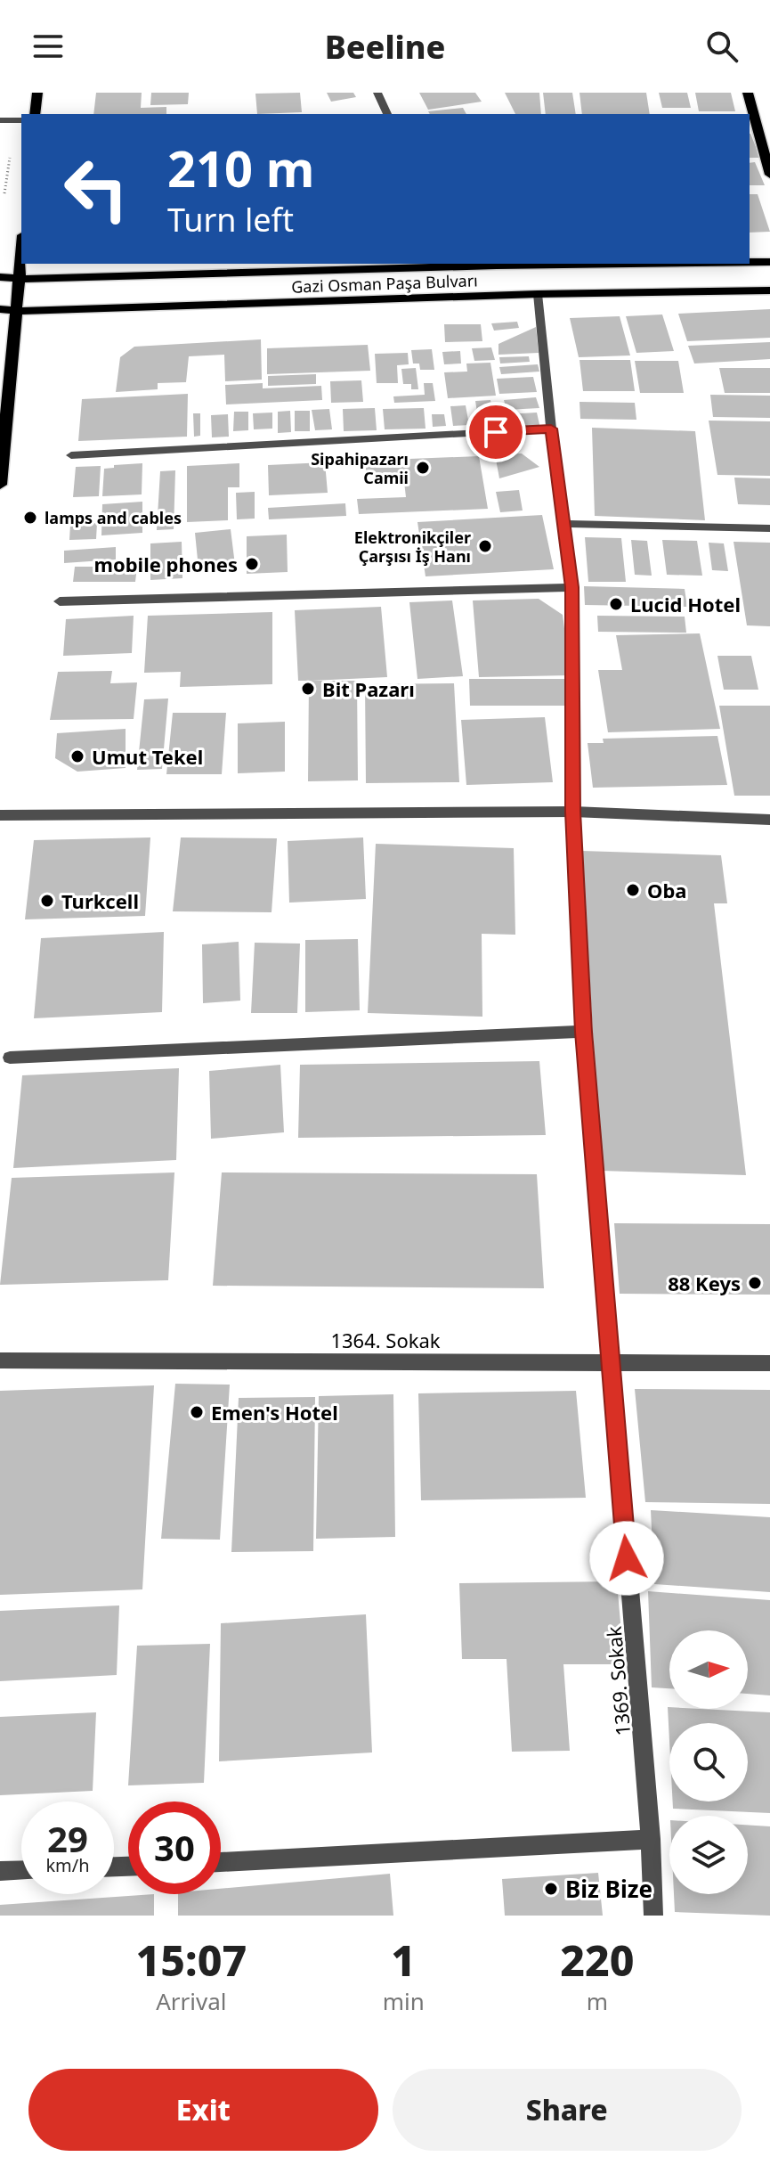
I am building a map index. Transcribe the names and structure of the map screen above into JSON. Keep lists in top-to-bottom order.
{
  "streets": {
    "main road": ["Gazi Osman Paşa Bulvarı"],
    "street": ["1364. Sokak", "1369. Sokak"]
  },
  "crossings": [
    ["Gazi Osman Paşa Bulvarı", "1369. Sokak"],
    ["1364. Sokak", "1369. Sokak"]
  ],
  "places": [
    "Sipahipazarı Camii",
    "lamps and cables",
    "Elektronikçiler Çarşısı İş Hanı",
    "mobile phones",
    "Lucid Hotel",
    "Bit Pazarı",
    "Umut Tekel",
    "Oba",
    "Turkcell",
    "88 Keys",
    "Emen's Hotel",
    "Biz Bize"
  ],
  "north": "right",
  "page": {
    "header": "Beeline",
    "turn": ["210 m", "Turn left"],
    "speed": "29 km/h",
    "limit": "30",
    "eta": [
      "15:07",
      "Arrival",
      "1",
      "min",
      "220",
      "m"
    ],
    "buttons": ["Exit", "Share"]
  }
}
